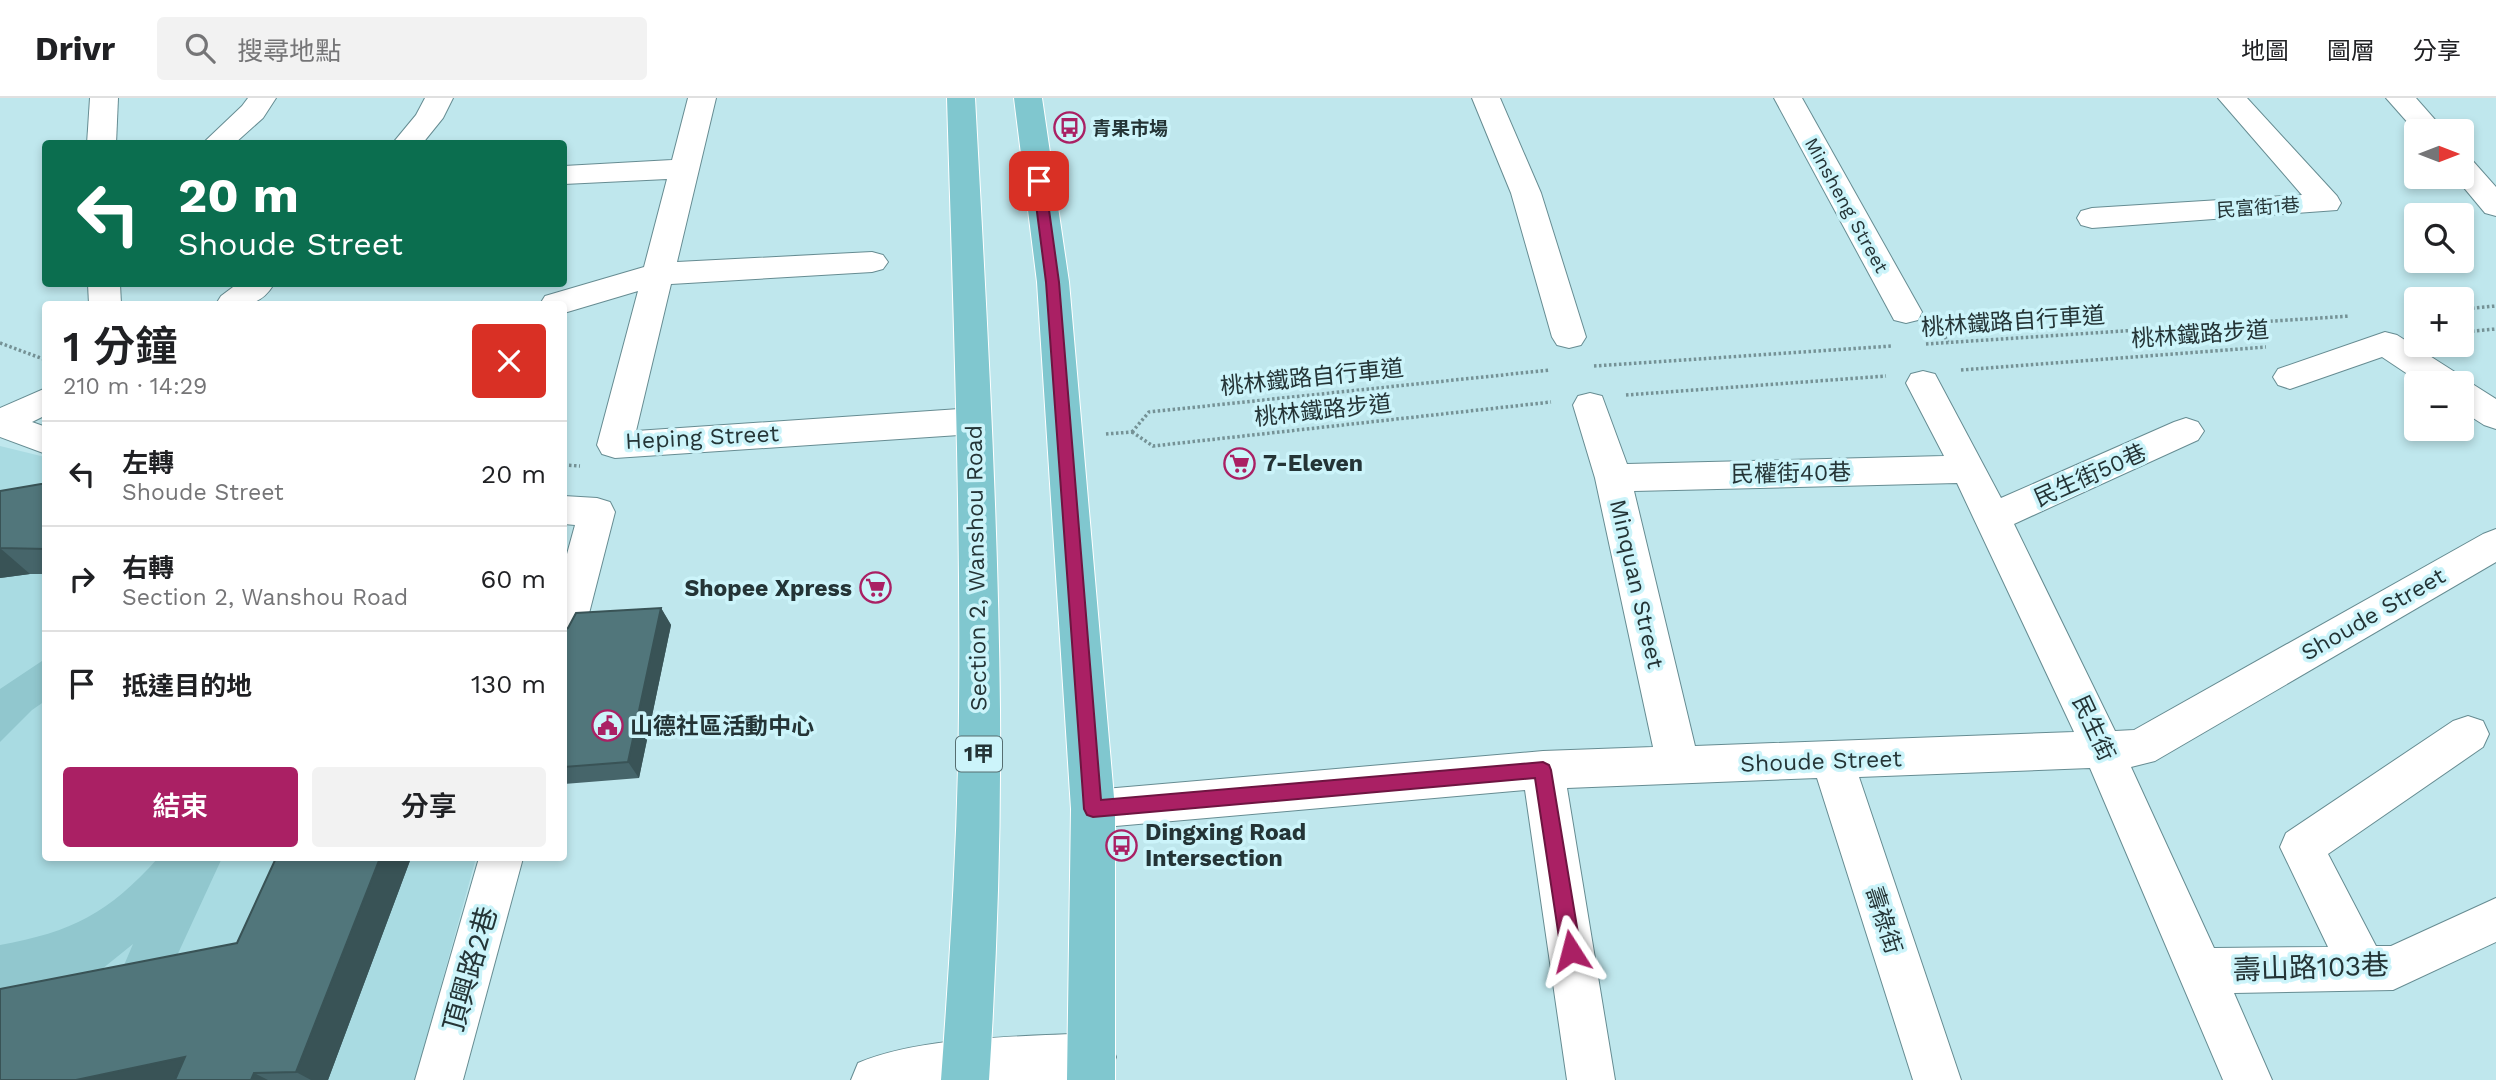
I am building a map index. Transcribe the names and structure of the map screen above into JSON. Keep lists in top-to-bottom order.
{
  "streets": {
    "main road": ["Section 2, Wanshou Road", "1甲"],
    "street": [
      "Minsheng Street",
      "民富街1巷",
      "Heping Street",
      "民權街40巷",
      "民生街50巷",
      "Minquan Street",
      "Shoude Street",
      "民生街",
      "壽祿街",
      "壽山路103巷",
      "頂興路2巷"
    ],
    "path": ["桃林鐵路自行車道", "桃林鐵路步道"]
  },
  "crossings": [
    ["桃林鐵路自行車道", "桃林鐵路步道"],
    ["桃林鐵路自行車道", "民生街"],
    ["Heping Street", "Section 2, Wanshou Road"],
    ["民權街40巷", "Minquan Street"],
    ["民權街40巷", "民生街"],
    ["民生街50巷", "民生街"],
    ["Minquan Street", "Shoude Street"],
    ["Shoude Street", "民生街"],
    ["Shoude Street", "壽祿街"],
    ["民生街", "壽山路103巷"]
  ],
  "places": {
    "bus stop": ["青果市場", "Dingxing Road Intersection"],
    "supermarket": ["7-Eleven", "Shopee Xpress"],
    "public building": ["山德社區活動中心"]
  },
  "north": "right",
  "page": {
    "header": "Drivr",
    "search": "搜尋地點",
    "nav": ["地圖", "圖層", "分享"],
    "map_buttons": ["+", "−"],
    "turn": ["20 m", "Shoude Street"],
    "heading": ["1 分鐘", "210 m · 14:29"],
    "list": [
      {
        "name": "左轉",
        "note": "Shoude Street",
        "value": "20 m"
      },
      {
        "name": "右轉",
        "note": "Section 2, Wanshou Road",
        "value": "60 m"
      },
      {
        "name": "抵達目的地",
        "value": "130 m"
      }
    ],
    "buttons": ["結束", "分享"]
  }
}
